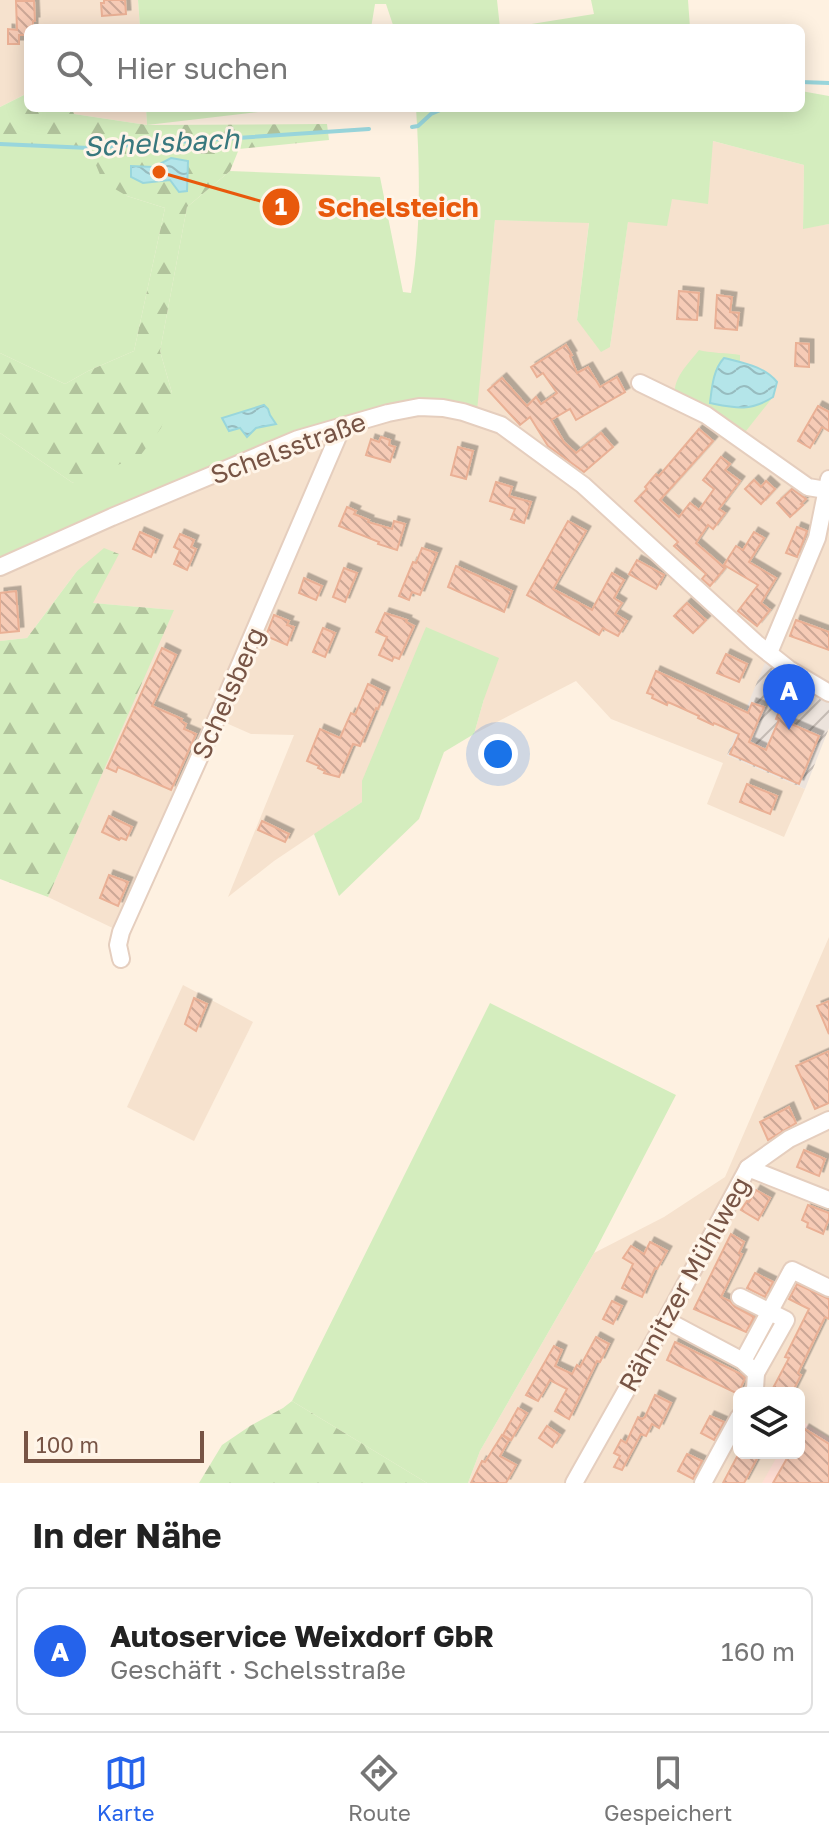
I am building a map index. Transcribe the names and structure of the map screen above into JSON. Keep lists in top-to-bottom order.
{
  "streets": {
    "street": ["Schelsstraße", "Schelsberg", "Rähnitzer Mühlweg"]
  },
  "crossings": [
    ["Schelsstraße", "Schelsberg"]
  ],
  "water": ["Schelsbach"],
  "places": ["Schelsteich"],
  "scale_bar": "100 m",
  "page": {
    "search": "Hier suchen",
    "pins": "A",
    "scale": "100 m",
    "heading": "In der Nähe",
    "list": [
      {
        "mark": "A",
        "name": "Autoservice Weixdorf GbR",
        "note": "Geschäft · Schelsstraße",
        "value": "160 m"
      }
    ],
    "nav": ["Karte", "Route", "Gespeichert"]
  }
}
